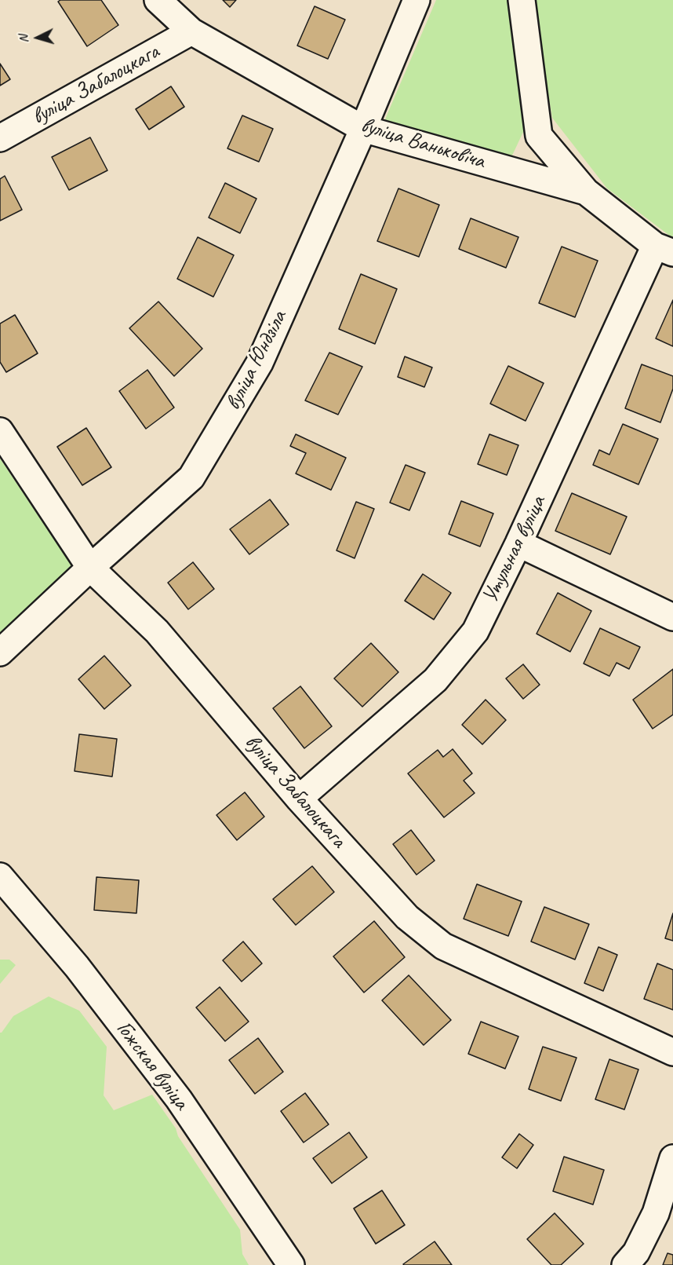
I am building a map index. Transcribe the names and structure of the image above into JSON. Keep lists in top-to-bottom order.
{
  "streets": {
    "street": [
      "вуліца Забалоцкага",
      "вуліца Ваньковіча",
      "вуліца Юндзіла",
      "Утульная вуліца",
      "Гожская вуліца"
    ]
  },
  "crossings": [
    ["вуліца Забалоцкага", "вуліца Ваньковіча"],
    ["вуліца Забалоцкага", "вуліца Юндзіла"],
    ["вуліца Забалоцкага", "Утульная вуліца"],
    ["вуліца Ваньковіча", "вуліца Юндзіла"],
    ["вуліца Ваньковіча", "Утульная вуліца"]
  ],
  "north": "left"
}
